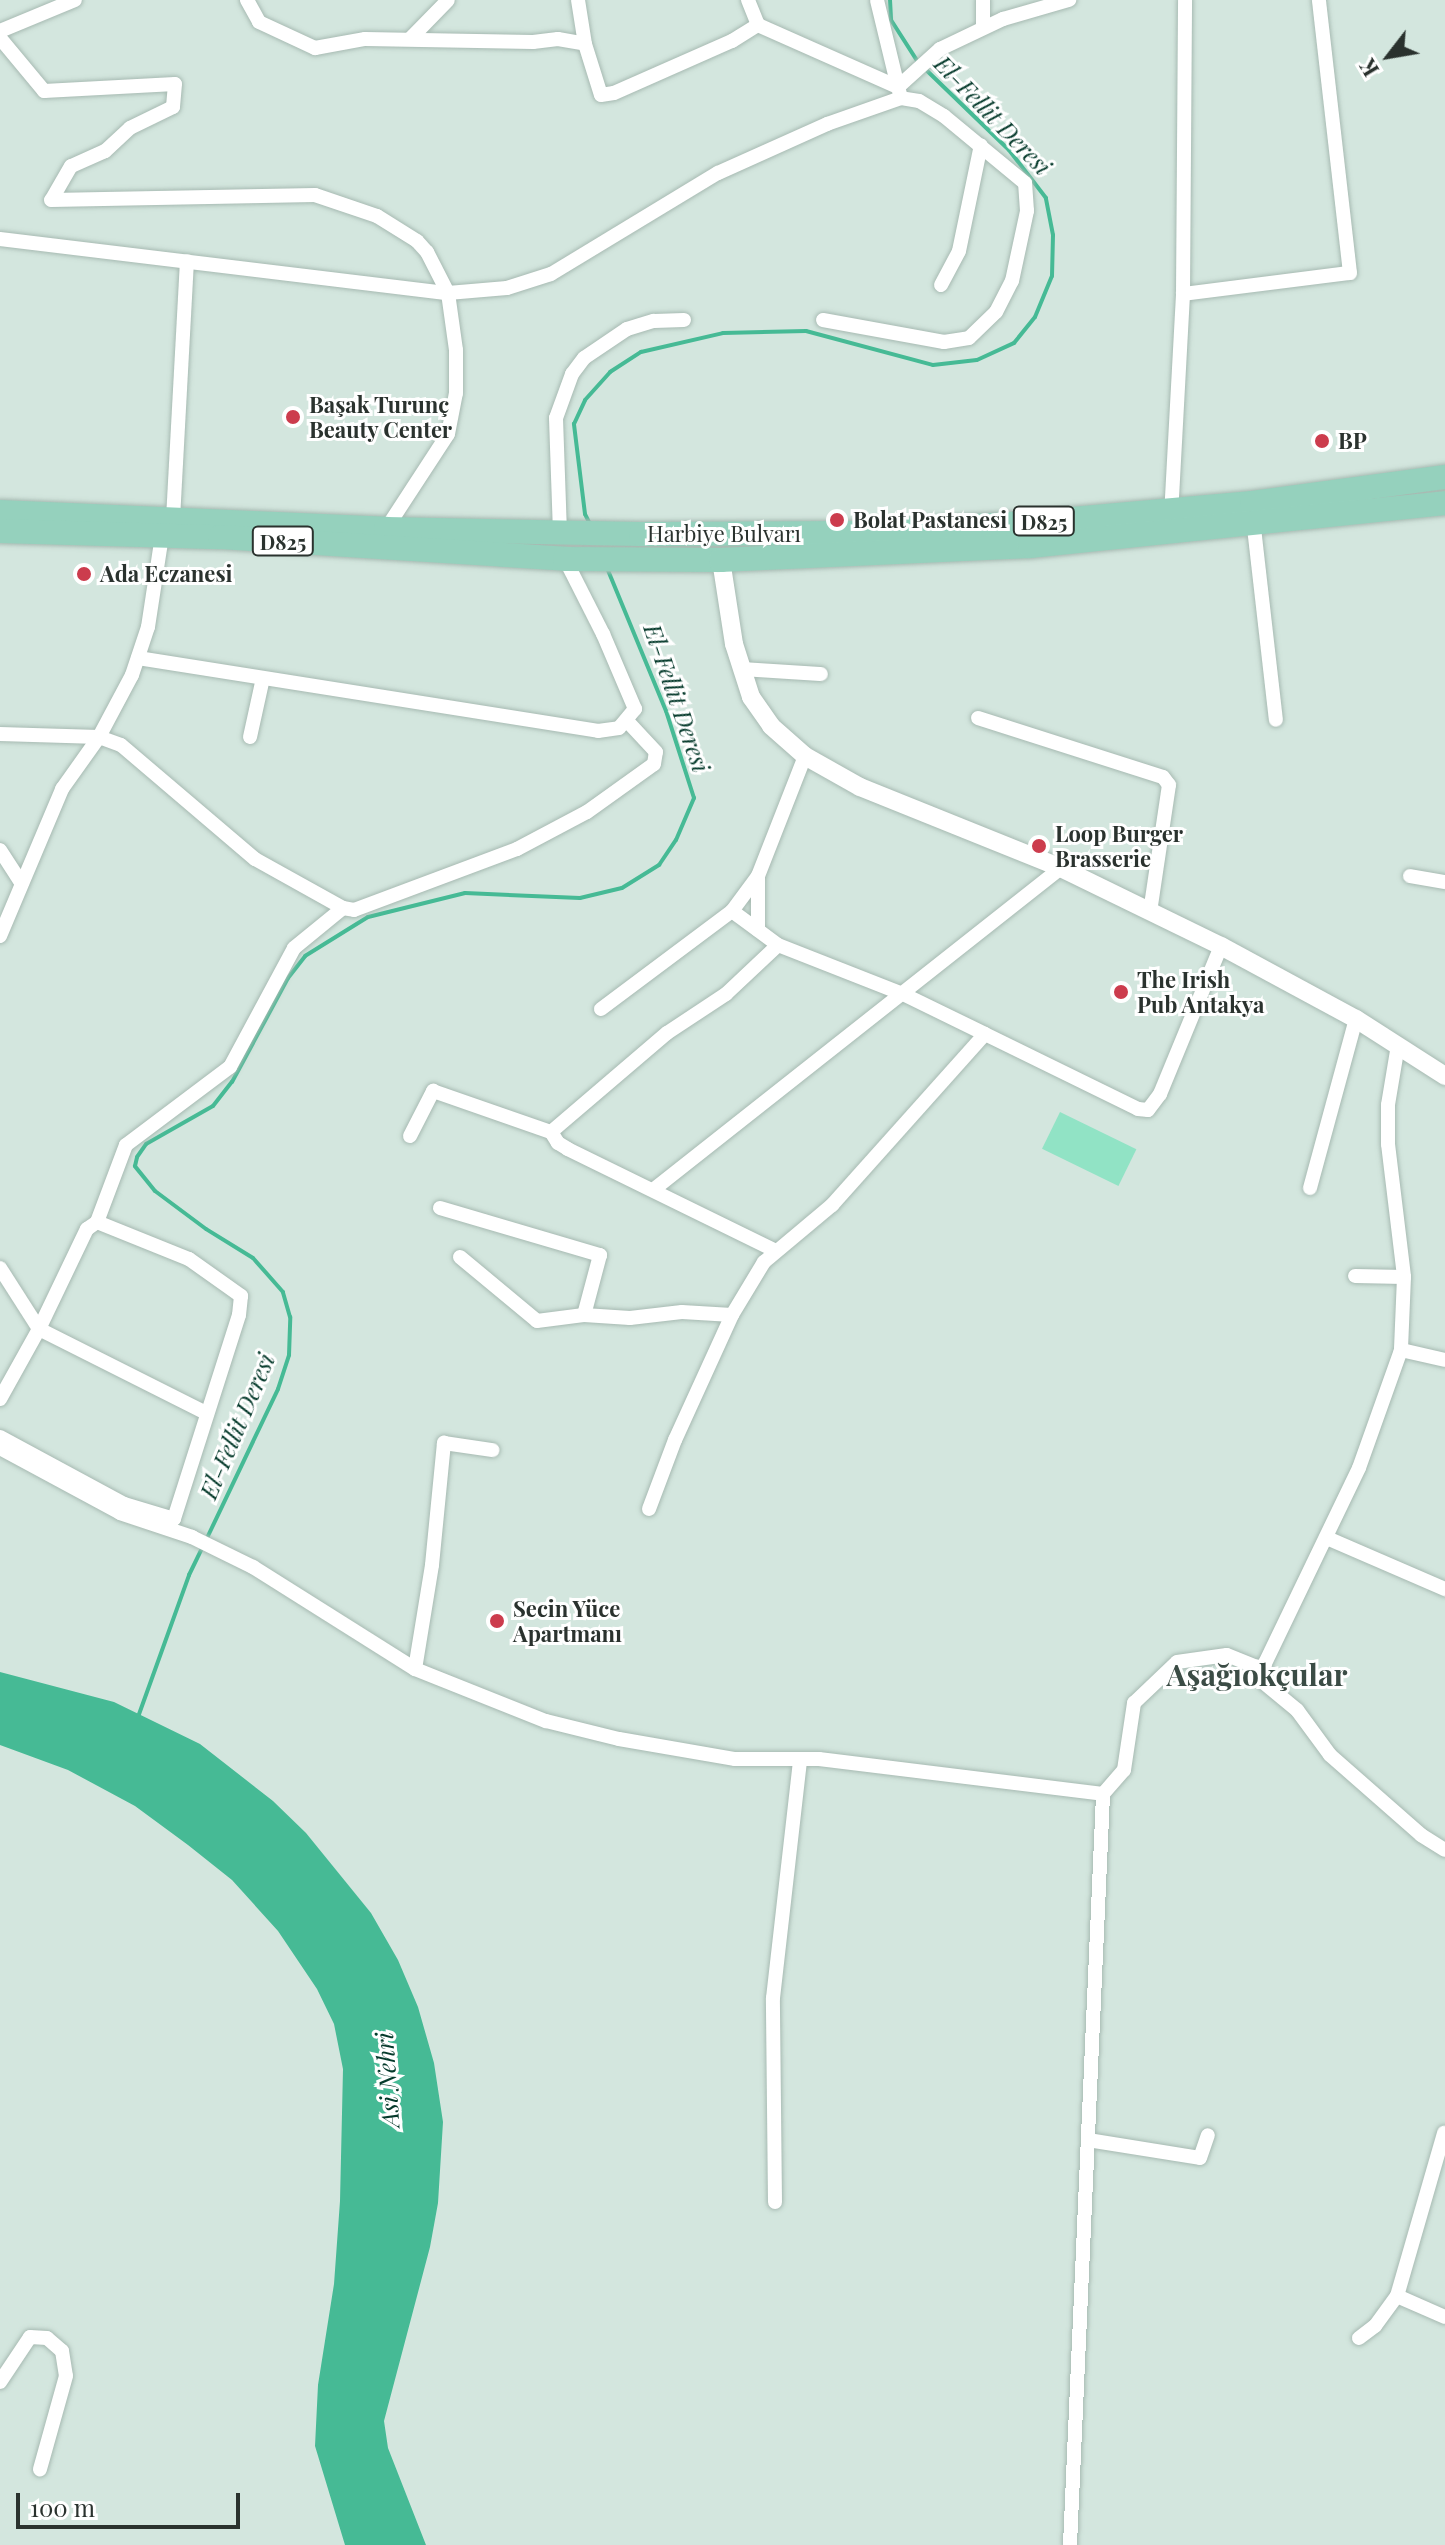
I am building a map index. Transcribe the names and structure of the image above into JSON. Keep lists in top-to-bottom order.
{
  "streets": {
    "main road": ["D825", "Harbiye Bulvarı"]
  },
  "districts": ["Aşağıokçular"],
  "water": ["El-Fellit Deresi", "Asi Nehri"],
  "places": [
    "Başak Turunç Beauty Center",
    "BP",
    "Bolat Pastanesi",
    "Ada Eczanesi",
    "Loop Burger Brasserie",
    "The Irish Pub Antakya",
    "Secin Yüce Apartmanı"
  ],
  "scale_bar": "100 m",
  "north": "bottom left"
}
